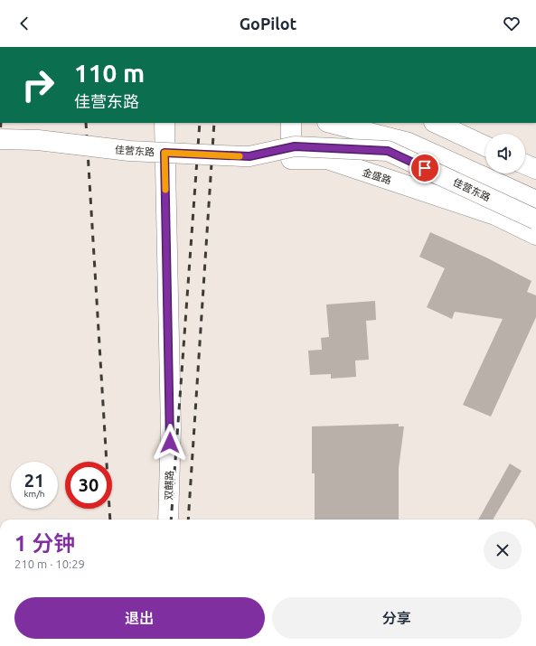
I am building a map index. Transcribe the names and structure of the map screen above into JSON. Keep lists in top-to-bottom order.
{
  "streets": {
    "street": ["佳营东路", "金盛路", "双麒路"]
  },
  "crossings": [
    ["佳营东路", "双麒路"]
  ],
  "page": {
    "header": "GoPilot",
    "turn": ["110 m", "佳营东路"],
    "speed": "21 km/h",
    "limit": "30",
    "heading": ["1 分钟", "210 m · 10:29"],
    "buttons": ["退出", "分享"]
  }
}
